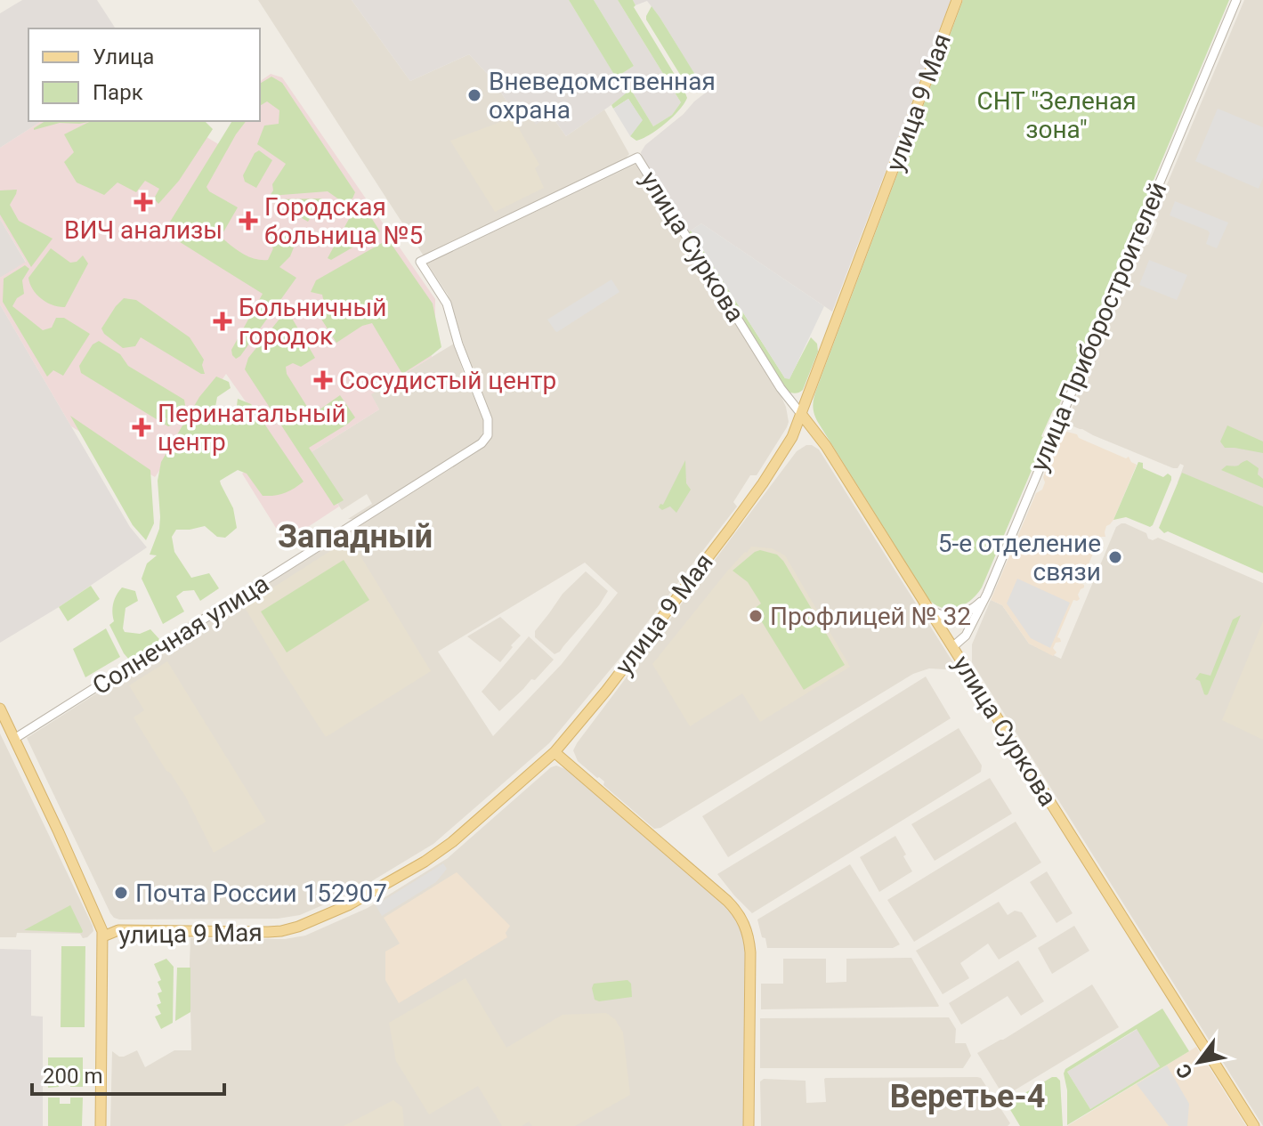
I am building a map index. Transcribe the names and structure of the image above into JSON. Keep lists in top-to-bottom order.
{
  "streets": {
    "main road": ["улица 9 Мая", "улица Суркова"],
    "street": ["улица Приборостроителей", "Солнечная улица"]
  },
  "crossings": [
    ["улица 9 Мая", "улица Суркова"],
    ["улица Суркова", "улица Приборостроителей"],
    ["улица Суркова", "Солнечная улица"]
  ],
  "districts": ["Западный", "Веретье-4"],
  "parks": ["СНТ \"Зеленая зона\""],
  "places": {
    "other": [
      "Вневедомственная охрана",
      "5-е отделение связи",
      "Профлицей № 32",
      "Почта России 152907"
    ],
    "health": [
      "ВИЧ анализы",
      "Городская больница №5",
      "Больничный городок",
      "Сосудистый центр",
      "Перинатальный центр"
    ]
  },
  "legend": ["Улица", "Парк"],
  "scale_bar": "200 m",
  "north": "bottom left"
}
